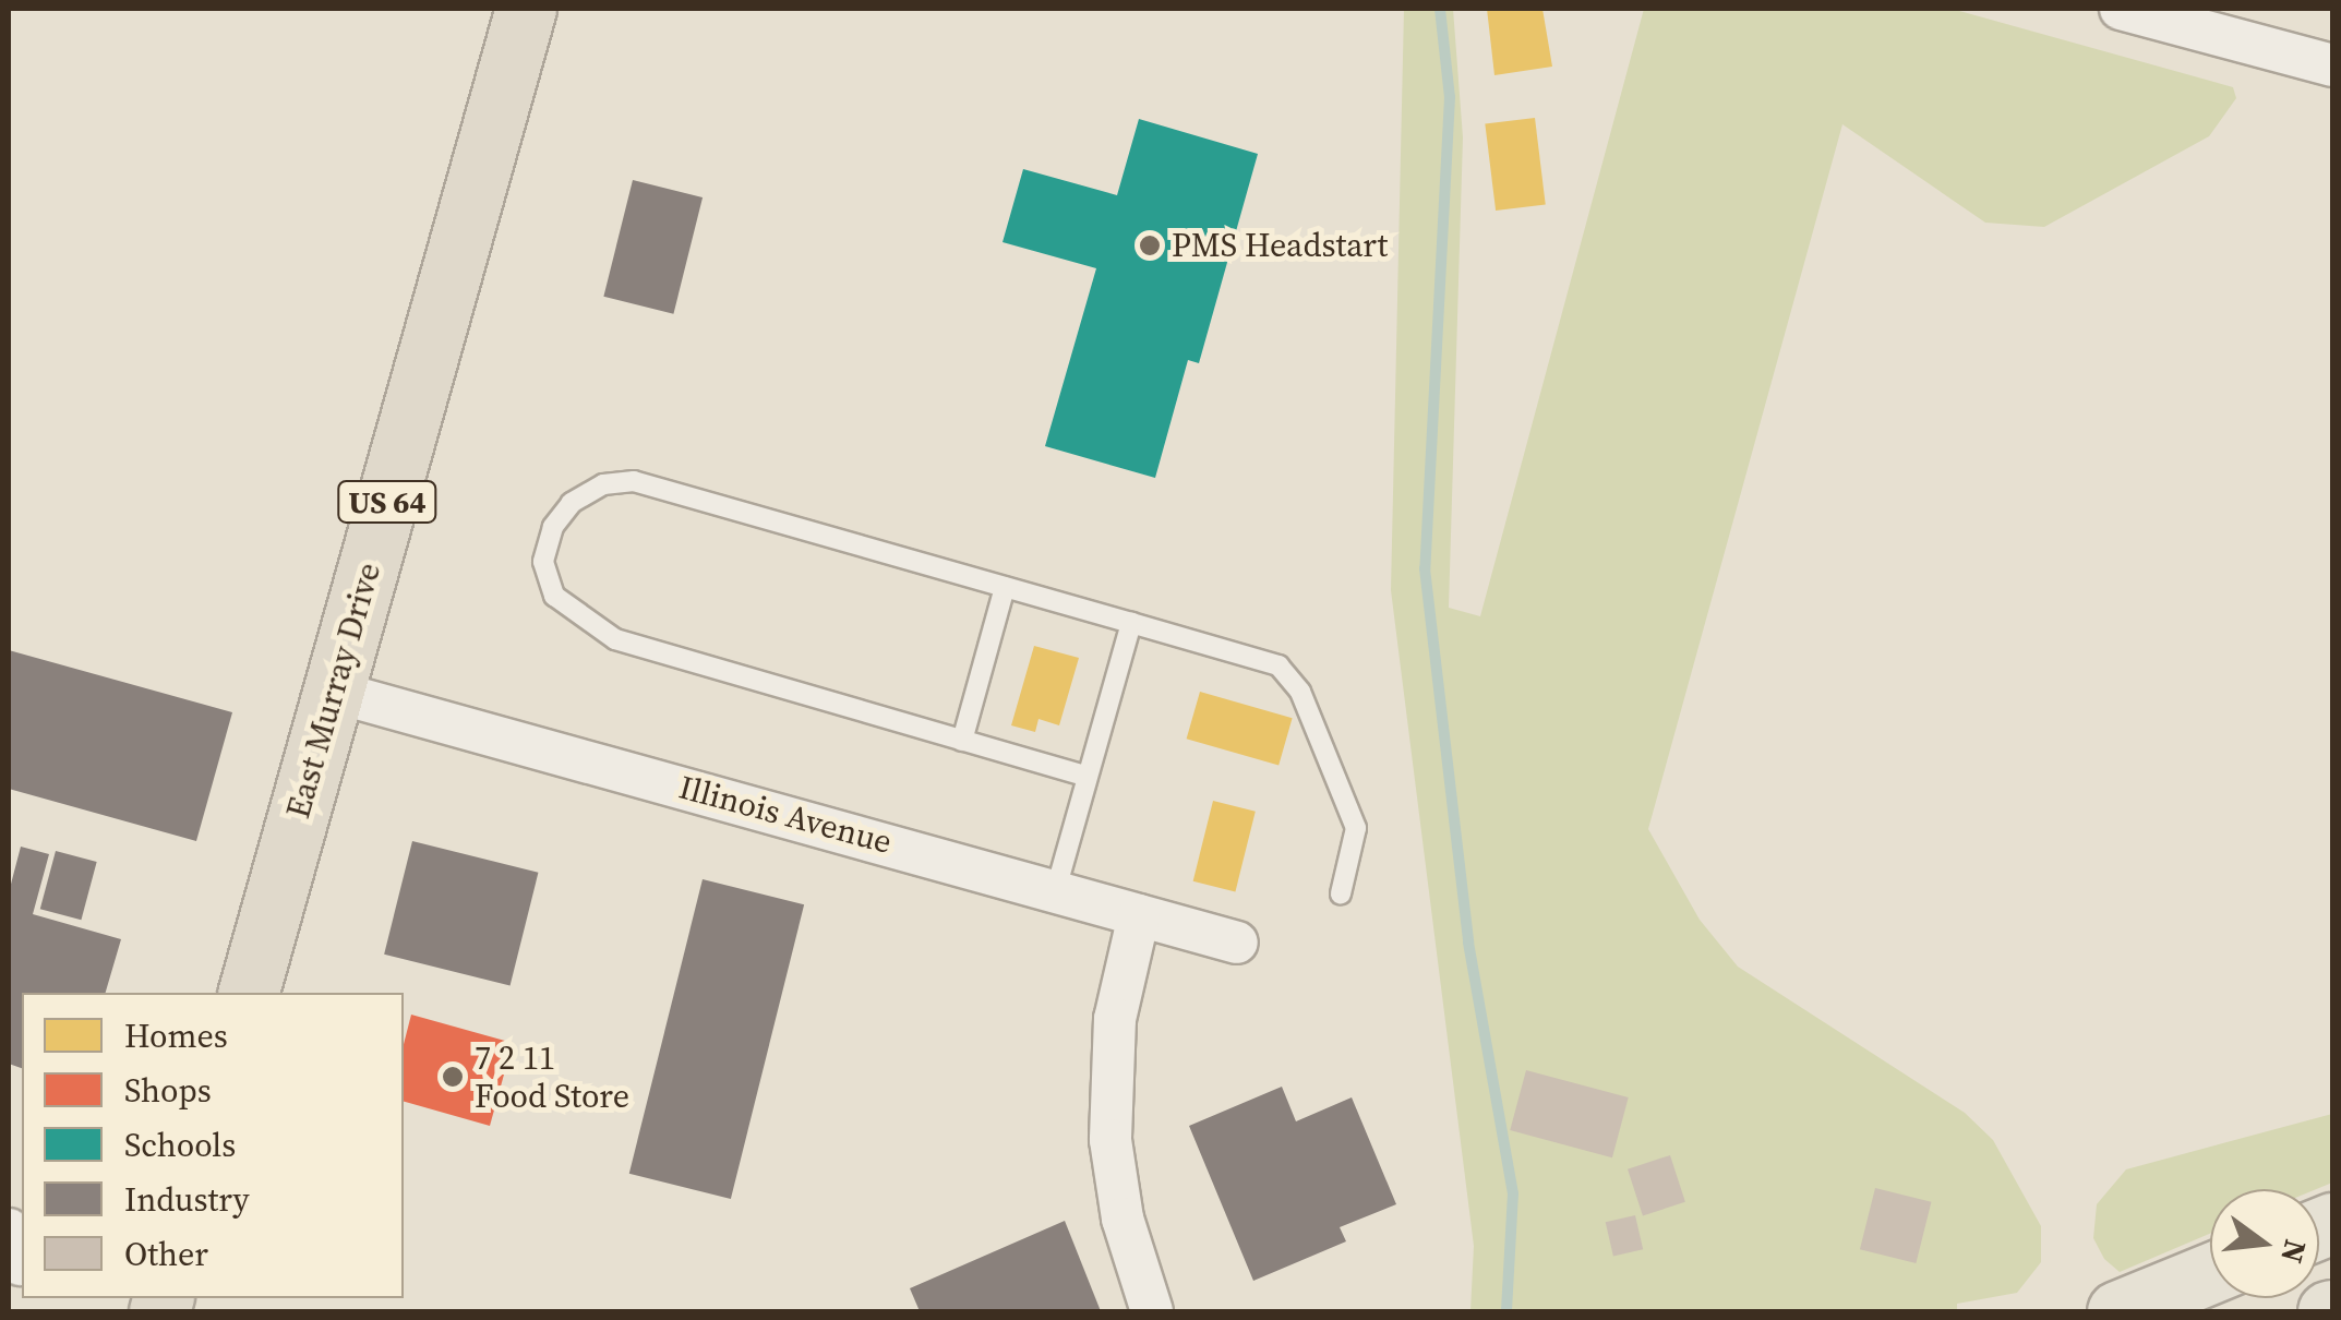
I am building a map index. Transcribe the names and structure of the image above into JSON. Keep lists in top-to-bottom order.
{
  "streets": {
    "highway": ["US 64", "East Murray Drive"],
    "street": ["Illinois Avenue"]
  },
  "crossings": [
    ["East Murray Drive", "Illinois Avenue"]
  ],
  "places": ["PMS Headstart", "7 2 11 Food Store"],
  "legend": [
    "Homes",
    "Shops",
    "Schools",
    "Industry",
    "Other"
  ],
  "north": "right"
}
